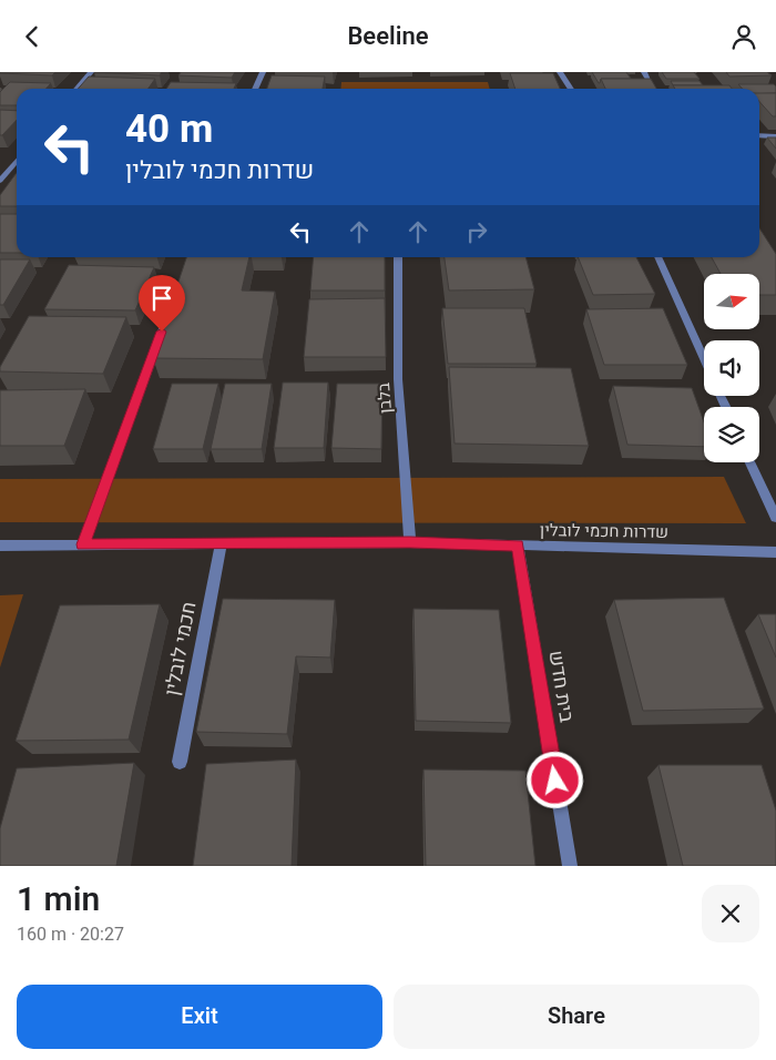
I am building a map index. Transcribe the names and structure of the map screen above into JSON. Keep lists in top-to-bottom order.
{
  "streets": {
    "street": [
      "בלבן",
      "שדרות חכמי לובלין",
      "חכמי לובלין",
      "בית חדש"
    ]
  },
  "crossings": [
    ["בלבן", "שדרות חכמי לובלין"],
    ["שדרות חכמי לובלין", "חכמי לובלין"],
    ["שדרות חכמי לובלין", "בית חדש"]
  ],
  "north": "right",
  "page": {
    "header": "Beeline",
    "turn": ["40 m", "שדרות חכמי לובלין"],
    "heading": ["1 min", "160 m · 20:27"],
    "buttons": ["Exit", "Share"]
  }
}
